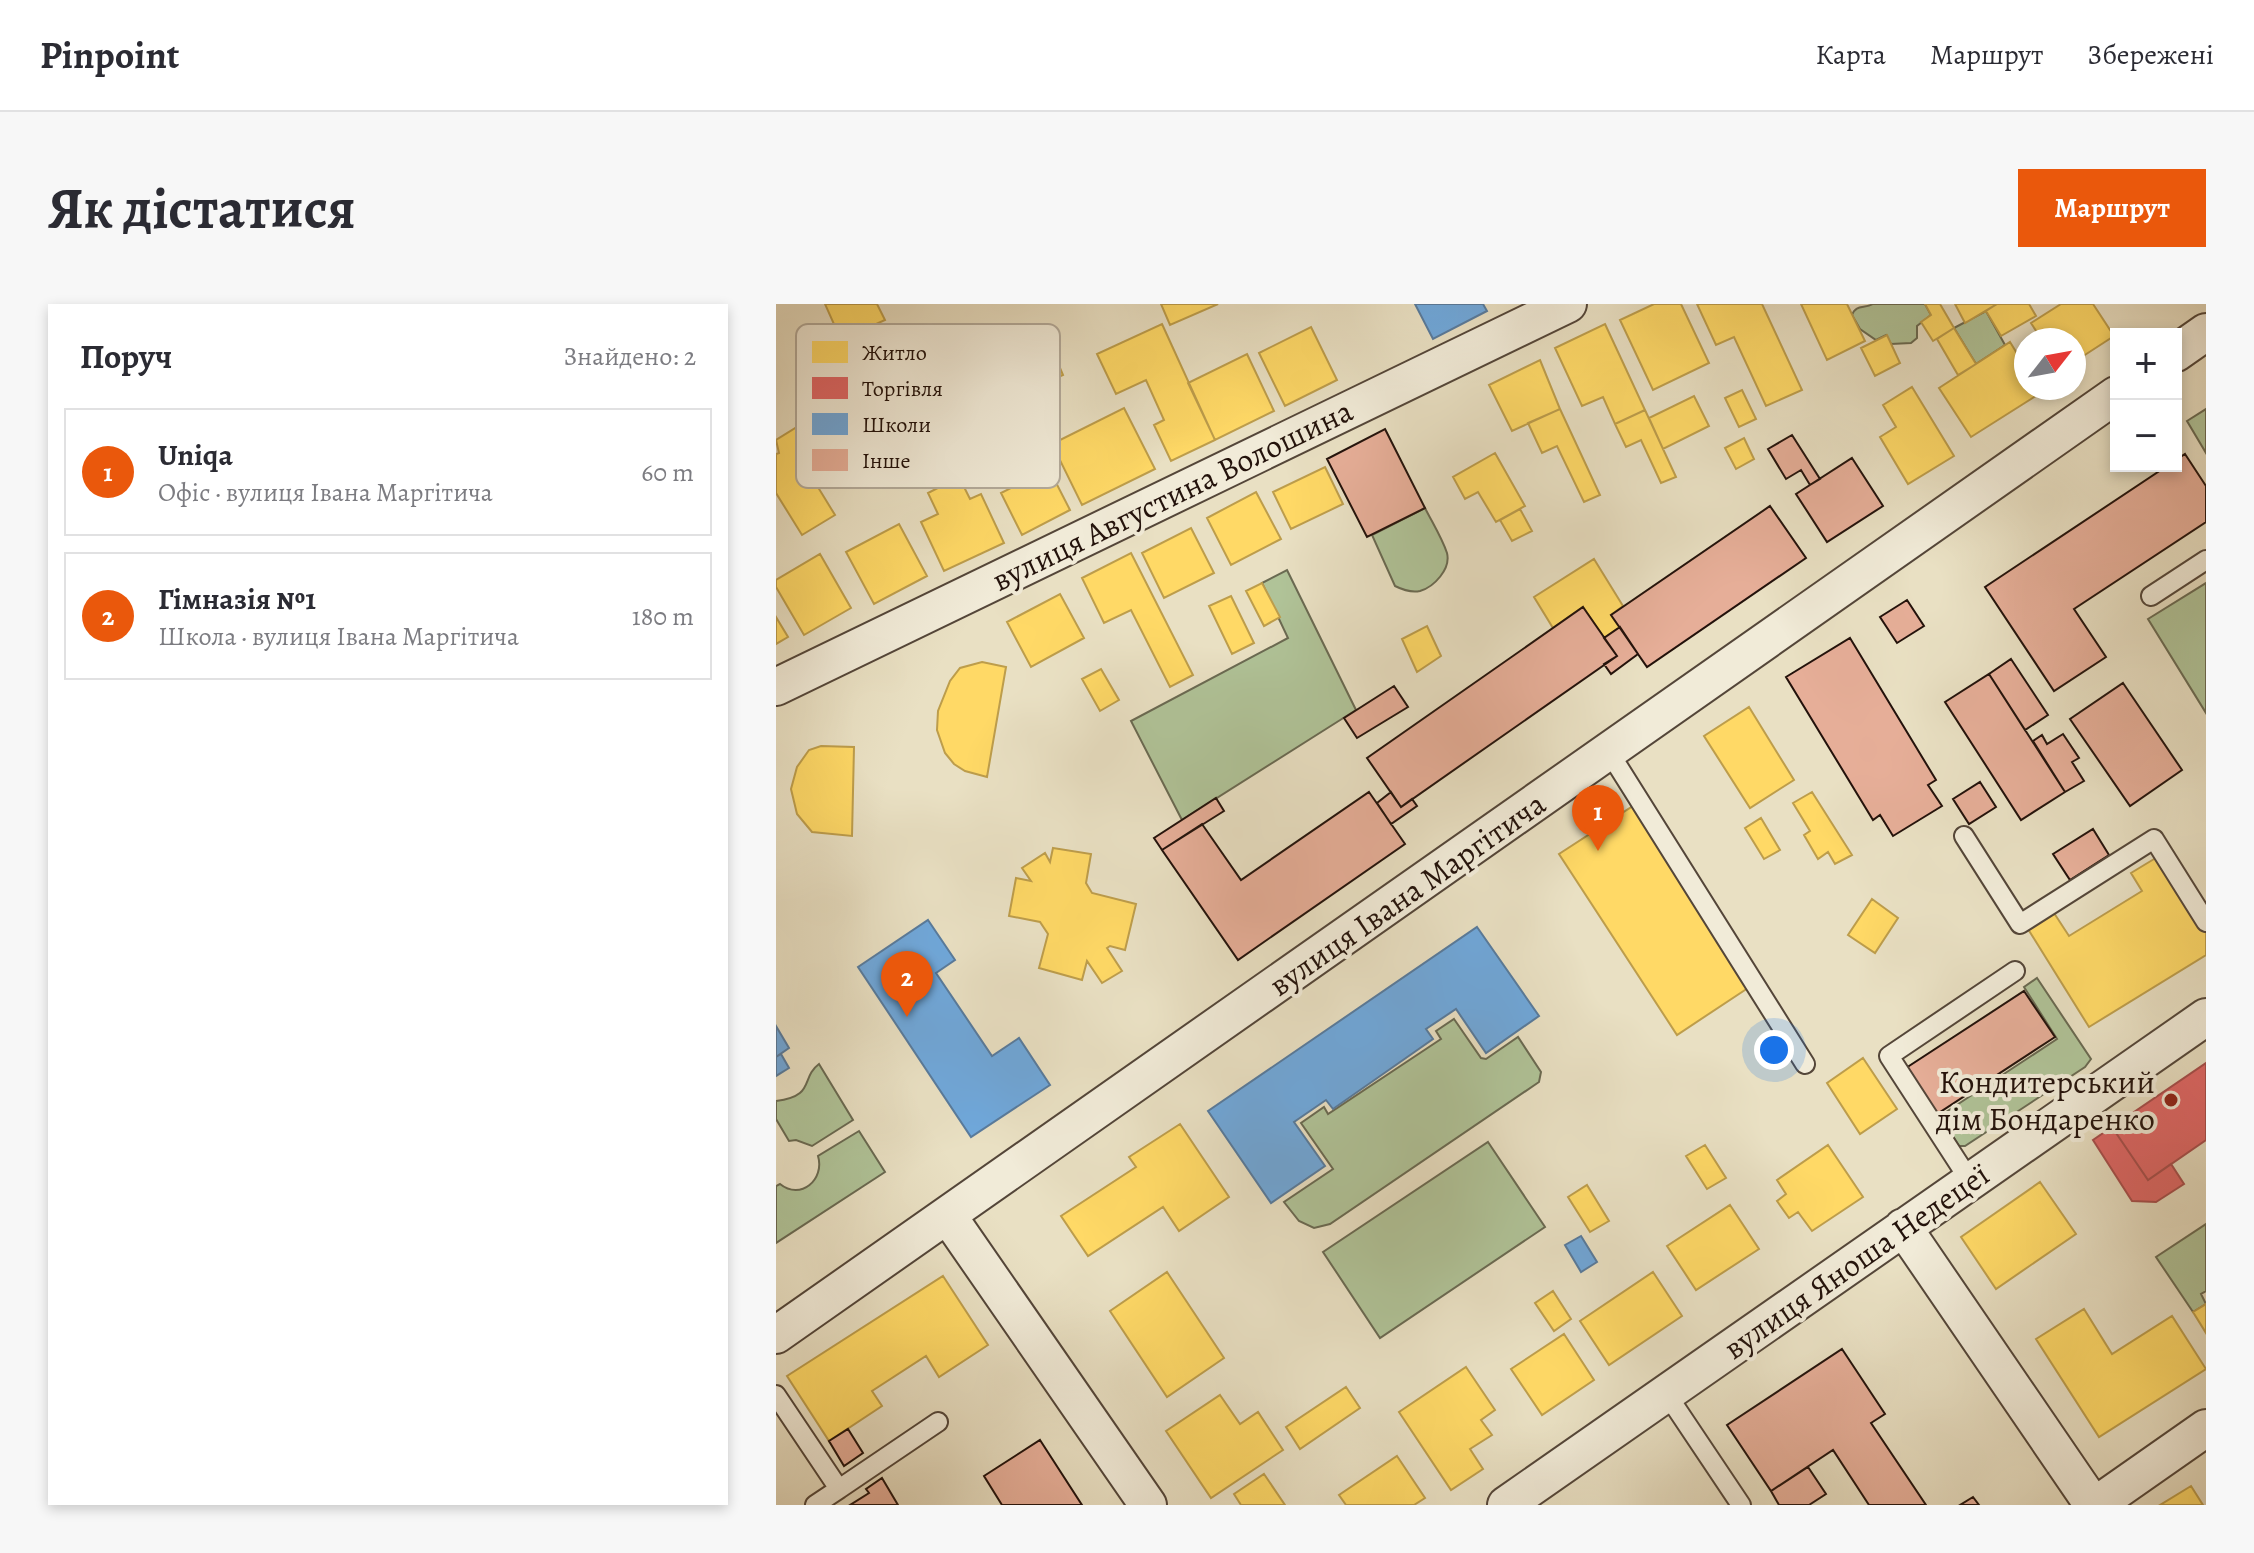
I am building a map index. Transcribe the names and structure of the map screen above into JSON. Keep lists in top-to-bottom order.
{
  "streets": {
    "street": ["вулиця Августина Волошина", "вулиця Івана Маргітича", "вулиця Яноша Недецеї"]
  },
  "places": ["Кондитерський дім Бондаренко"],
  "legend": [
    "Житло",
    "Торгівля",
    "Школи",
    "Інше"
  ],
  "north": "top right",
  "page": {
    "header": "Pinpoint",
    "nav": ["Карта", "Маршрут", "Збережені"],
    "buttons": "Маршрут",
    "title": "Як дістатися",
    "heading": ["Поруч", "Знайдено: 2"],
    "map_buttons": ["+", "−"],
    "list": [
      {
        "mark": "1",
        "name": "Uniqa",
        "note": "Офіс · вулиця Івана Маргітича",
        "value": "60 m"
      },
      {
        "mark": "2",
        "name": "Гімназія №1",
        "note": "Школа · вулиця Івана Маргітича",
        "value": "180 m"
      }
    ],
    "pins": ["1", "2"]
  }
}
